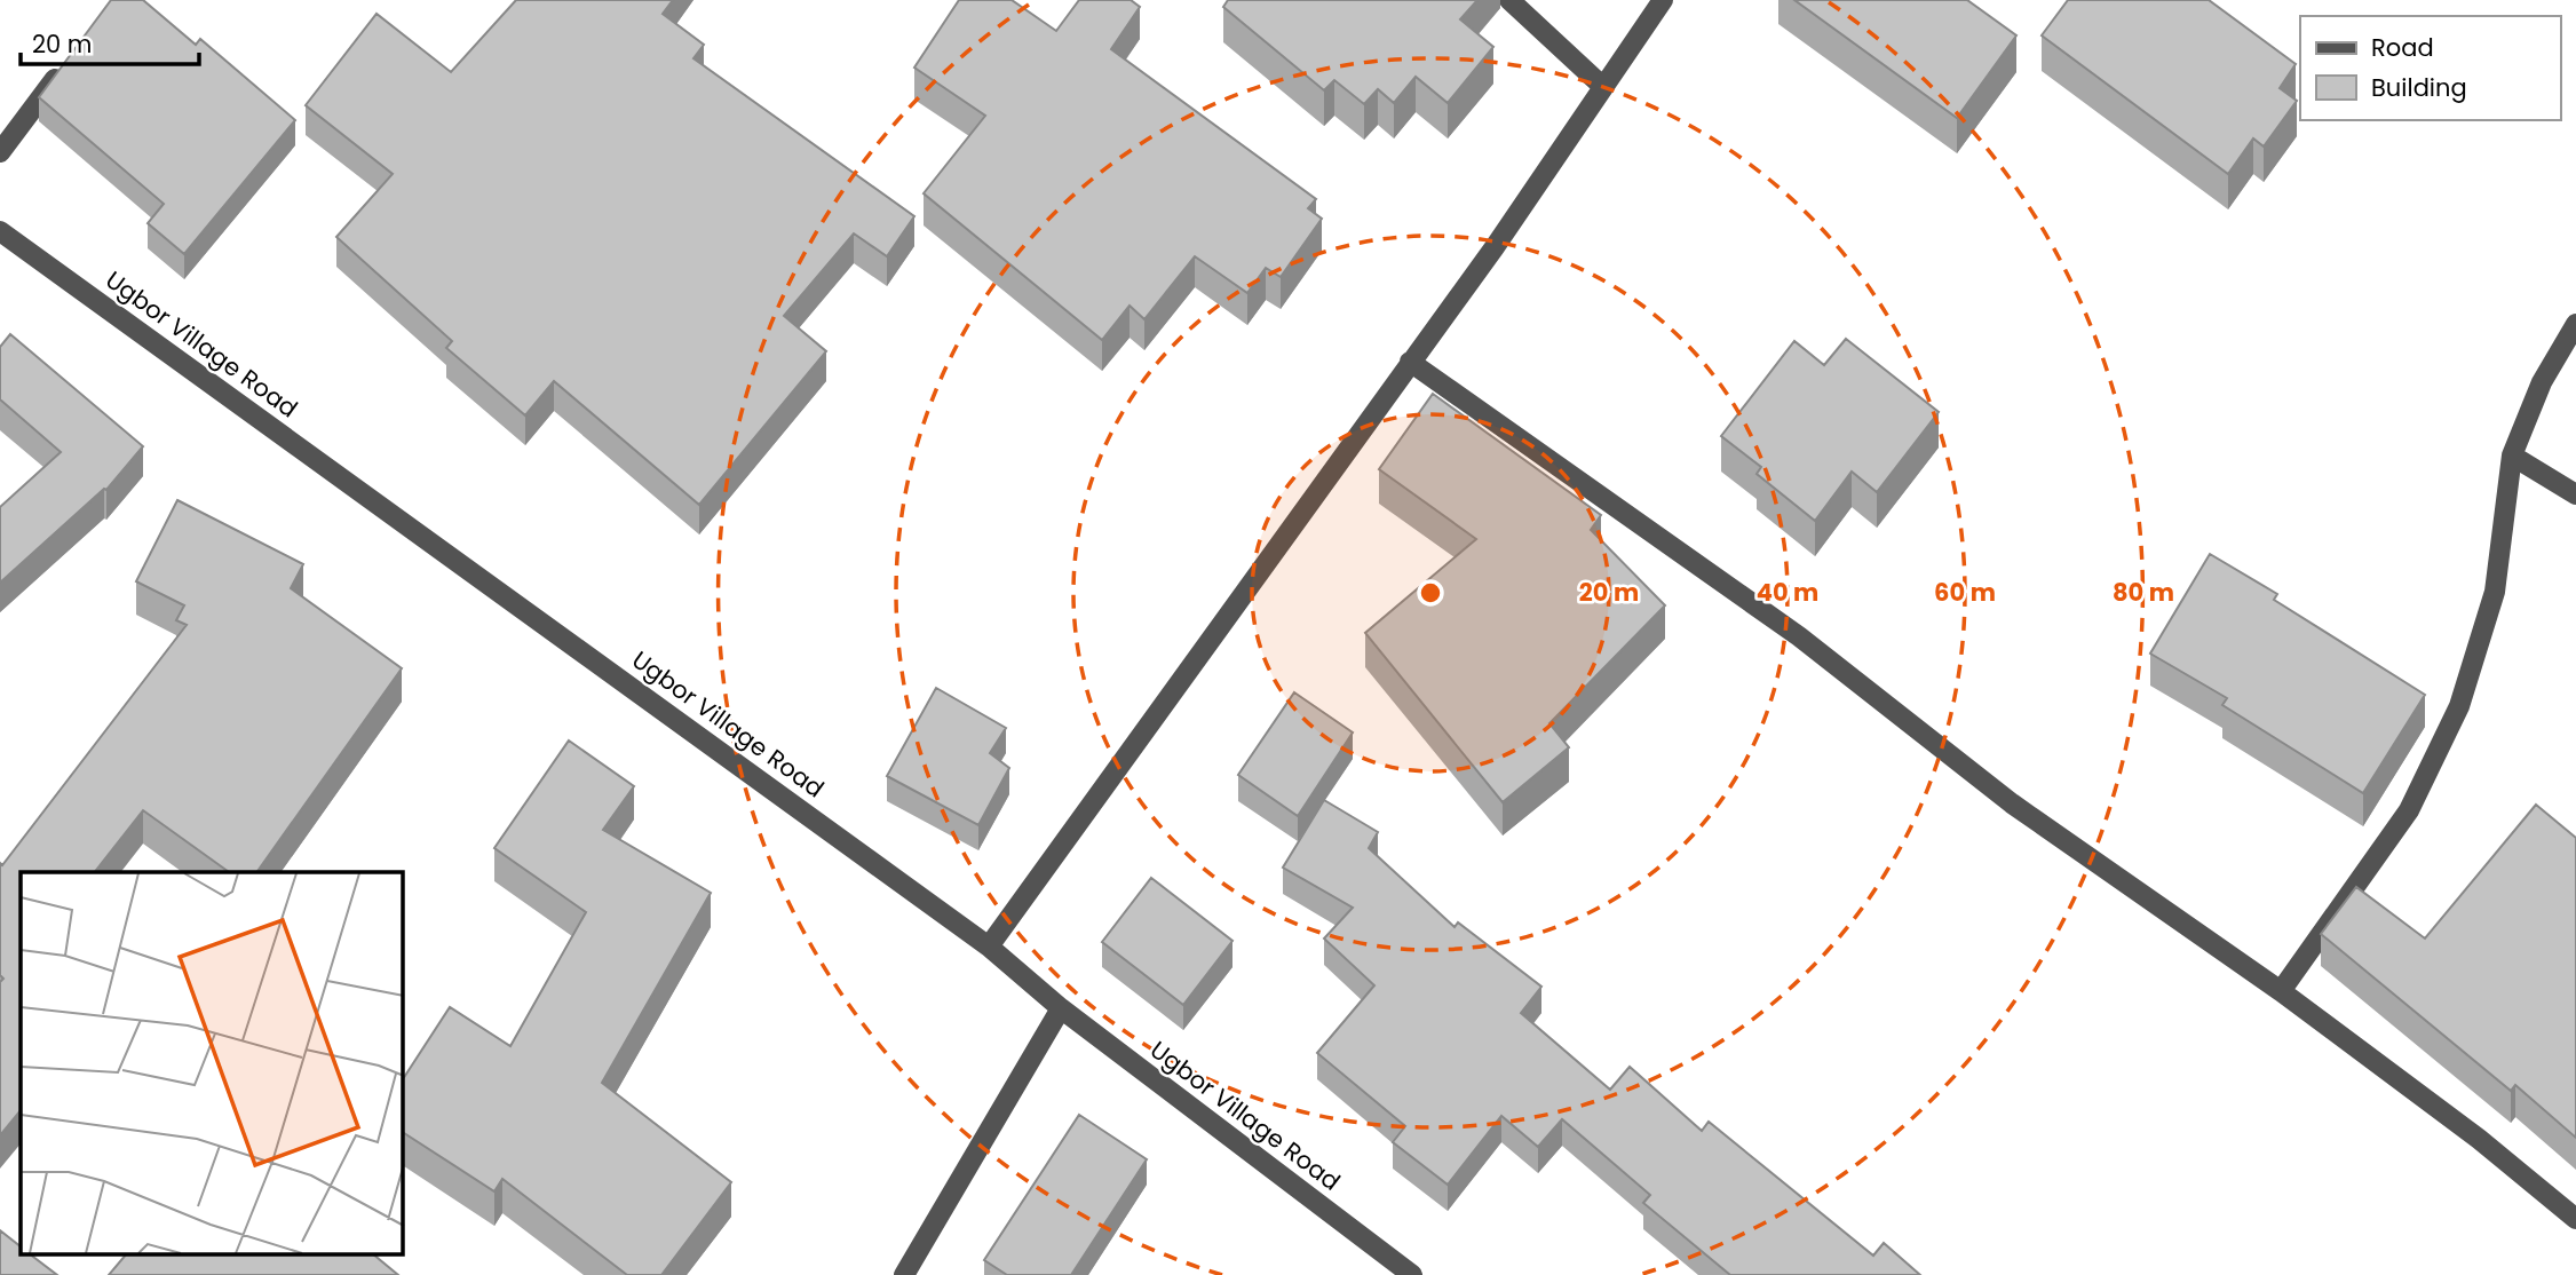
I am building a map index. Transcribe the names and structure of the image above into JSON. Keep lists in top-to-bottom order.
{
  "streets": {
    "street": ["Ugbor Village Road"]
  },
  "legend": ["Road", "Building"],
  "scale_bar": "20 m",
  "rings": [
    "20 m",
    "40 m",
    "60 m",
    "80 m"
  ]
}
